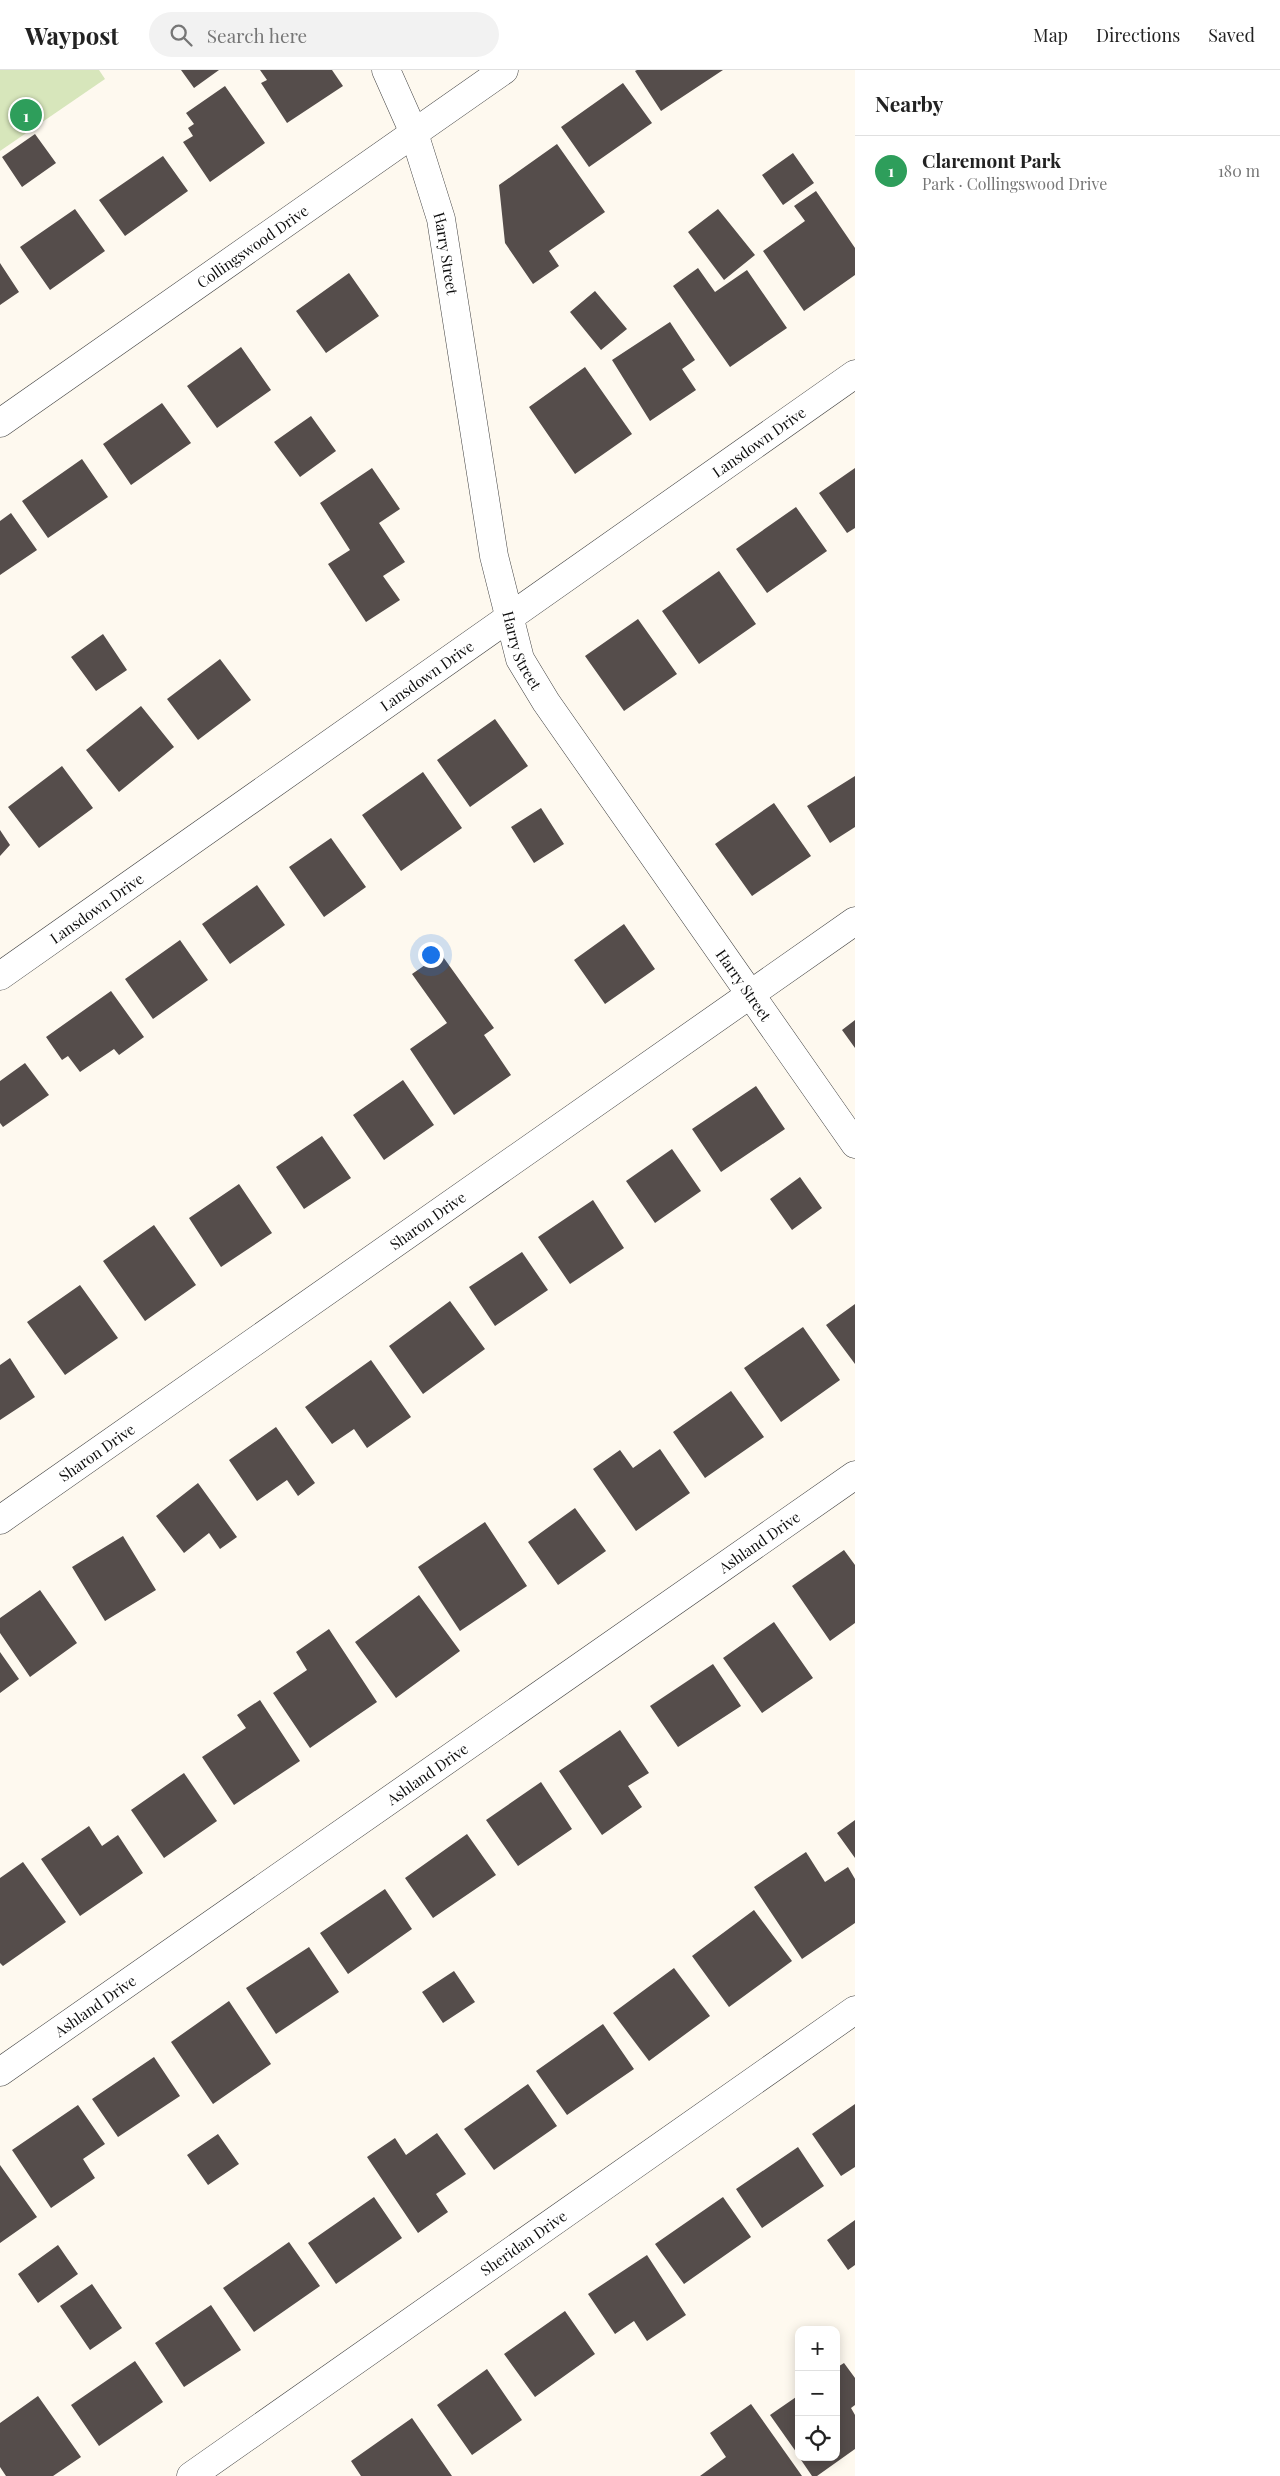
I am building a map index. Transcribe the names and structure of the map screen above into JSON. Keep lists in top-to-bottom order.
{
  "streets": {
    "street": [
      "Collingswood Drive",
      "Harry Street",
      "Lansdown Drive",
      "Sharon Drive",
      "Ashland Drive",
      "Sheridan Drive"
    ]
  },
  "crossings": [
    ["Collingswood Drive", "Harry Street"],
    ["Harry Street", "Lansdown Drive"],
    ["Harry Street", "Sharon Drive"]
  ],
  "page": {
    "header": "Waypost",
    "search": "Search here",
    "nav": ["Map", "Directions", "Saved"],
    "heading": "Nearby",
    "pins": "1",
    "list": [
      {
        "mark": "1",
        "name": "Claremont Park",
        "note": "Park · Collingswood Drive",
        "value": "180 m"
      }
    ],
    "map_buttons": ["+", "−"]
  }
}
